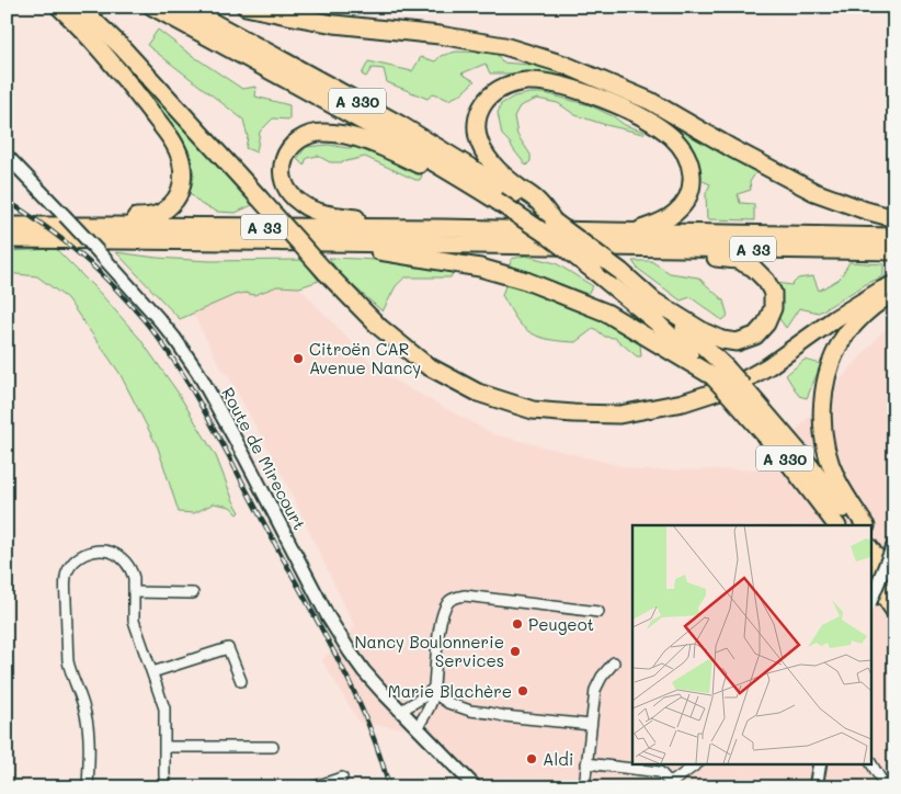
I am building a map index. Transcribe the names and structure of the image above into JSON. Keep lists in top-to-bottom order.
{
  "streets": {
    "highway": ["A 330", "A 33"],
    "main road": ["Route de Mirecourt"]
  },
  "places": [
    "Citroën CAR Avenue Nancy",
    "Peugeot",
    "Nancy Boulonnerie Services",
    "Marie Blachère",
    "Aldi"
  ]
}
